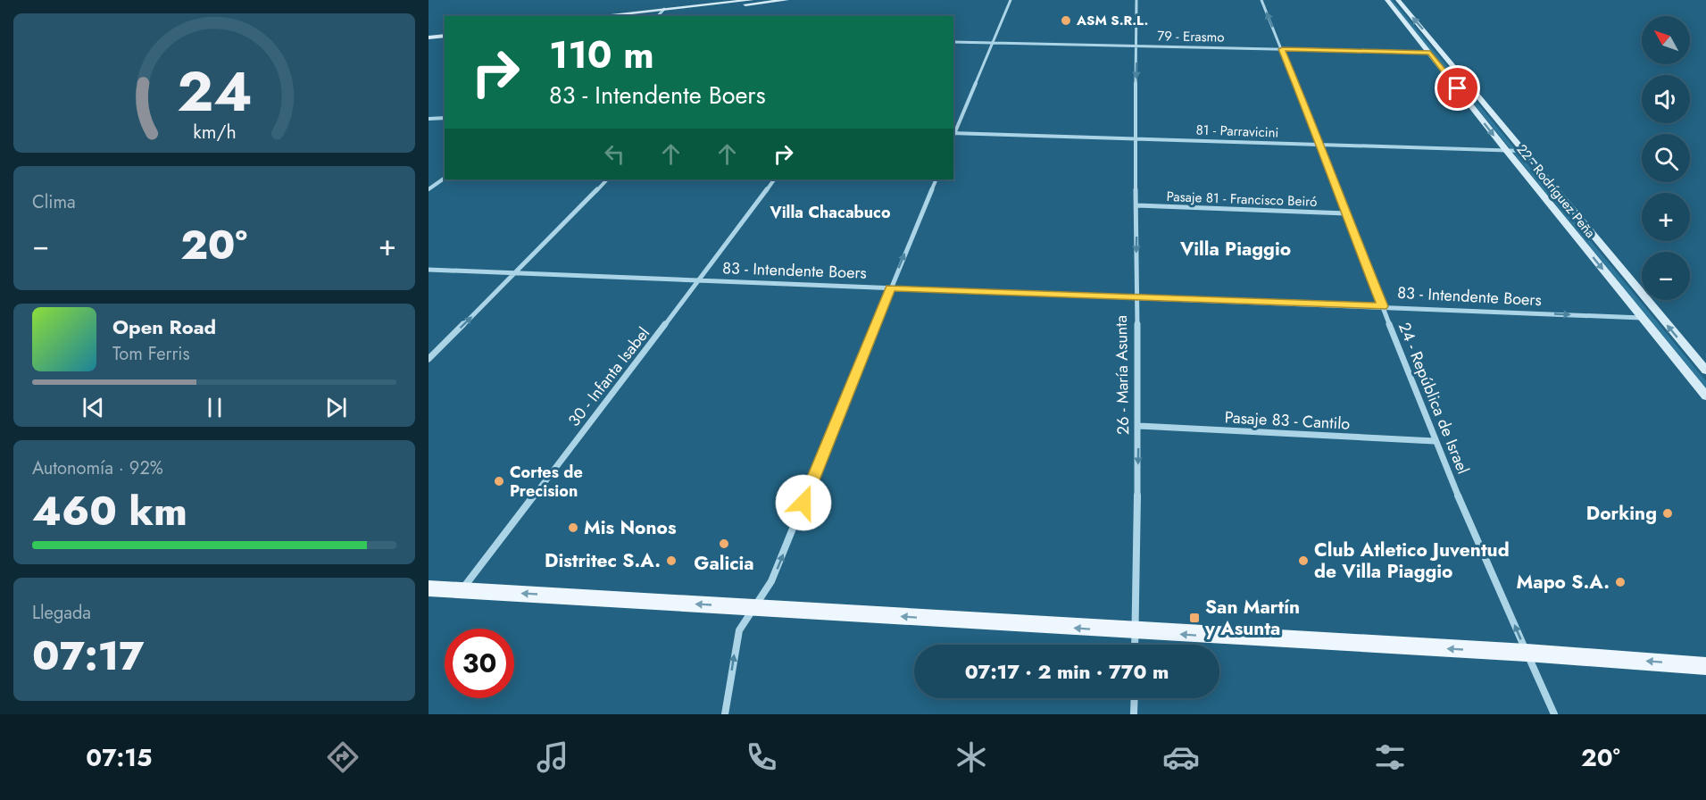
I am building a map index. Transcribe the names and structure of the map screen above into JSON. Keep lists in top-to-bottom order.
{
  "streets": {
    "main road": ["22 - Rodríguez Peña"],
    "street": [
      "79 - Erasmo",
      "81 - Parravicini",
      "Pasaje 81 - Francisco Beiró",
      "83 - Intendente Boers",
      "26 - María Asunta",
      "30 - Infanta Isabel",
      "24 - República de Israel",
      "Pasaje 83 - Cantilo"
    ]
  },
  "crossings": [
    ["79 - Erasmo", "22 - Rodríguez Peña"],
    ["79 - Erasmo", "26 - María Asunta"],
    ["79 - Erasmo", "24 - República de Israel"],
    ["81 - Parravicini", "22 - Rodríguez Peña"],
    ["81 - Parravicini", "26 - María Asunta"],
    ["81 - Parravicini", "24 - República de Israel"],
    ["22 - Rodríguez Peña", "83 - Intendente Boers"],
    ["Pasaje 81 - Francisco Beiró", "26 - María Asunta"],
    ["Pasaje 81 - Francisco Beiró", "24 - República de Israel"],
    ["83 - Intendente Boers", "26 - María Asunta"],
    ["83 - Intendente Boers", "30 - Infanta Isabel"],
    ["83 - Intendente Boers", "24 - República de Israel"],
    ["26 - María Asunta", "Pasaje 83 - Cantilo"],
    ["24 - República de Israel", "Pasaje 83 - Cantilo"]
  ],
  "one_way": ["26 - María Asunta", "24 - República de Israel"],
  "districts": ["Villa Chacabuco", "Villa Piaggio"],
  "places": {
    "other": [
      "ASM S.R.L.",
      "Cortes de Precision",
      "Dorking",
      "Mis Nonos",
      "Galicia",
      "Distritec S.A.",
      "Club Atletico Juventud de Villa Piaggio",
      "Mapo S.A."
    ],
    "transit": ["San Martín y Asunta"]
  },
  "north": "top left",
  "page": {
    "map_buttons": ["+", "−"],
    "turn": ["110 m", "83 - Intendente Boers"],
    "tile": [
      "Clima",
      ["Autonomía · 92%", "460 km"],
      ["Llegada", "07:17"]
    ],
    "heat": ["−", "20°", "+"],
    "song": ["Open Road", "Tom Ferris"],
    "limit": "30",
    "trip": "07:17 · 2 min · 770 m",
    "tabs": ["07:15", "20°"],
    "gauge": ["24", "km/h"]
  }
}
